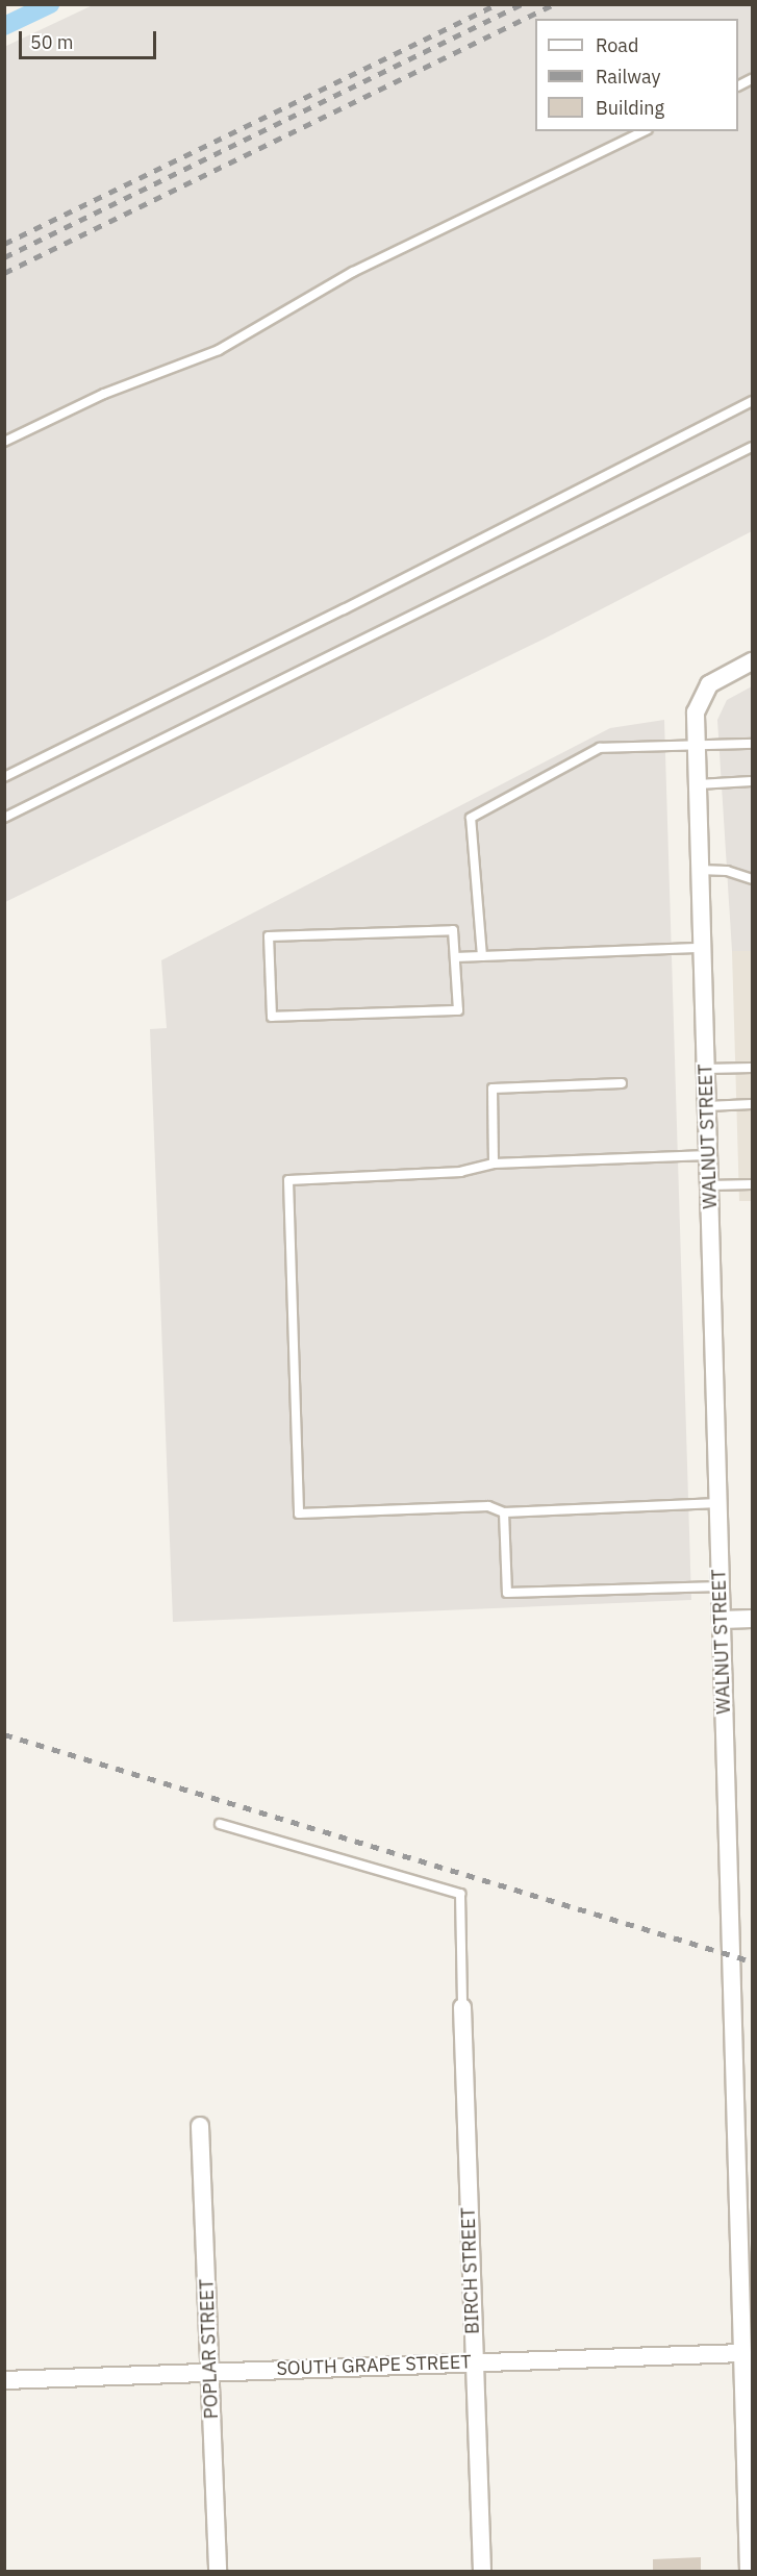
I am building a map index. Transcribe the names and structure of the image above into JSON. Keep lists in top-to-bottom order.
{
  "streets": {
    "street": [
      "WALNUT STREET",
      "BIRCH STREET",
      "POPLAR STREET",
      "SOUTH GRAPE STREET"
    ]
  },
  "crossings": [
    ["WALNUT STREET", "SOUTH GRAPE STREET"],
    ["BIRCH STREET", "SOUTH GRAPE STREET"],
    ["POPLAR STREET", "SOUTH GRAPE STREET"]
  ],
  "legend": ["Road", "Railway", "Building"],
  "scale_bar": "50 m"
}
